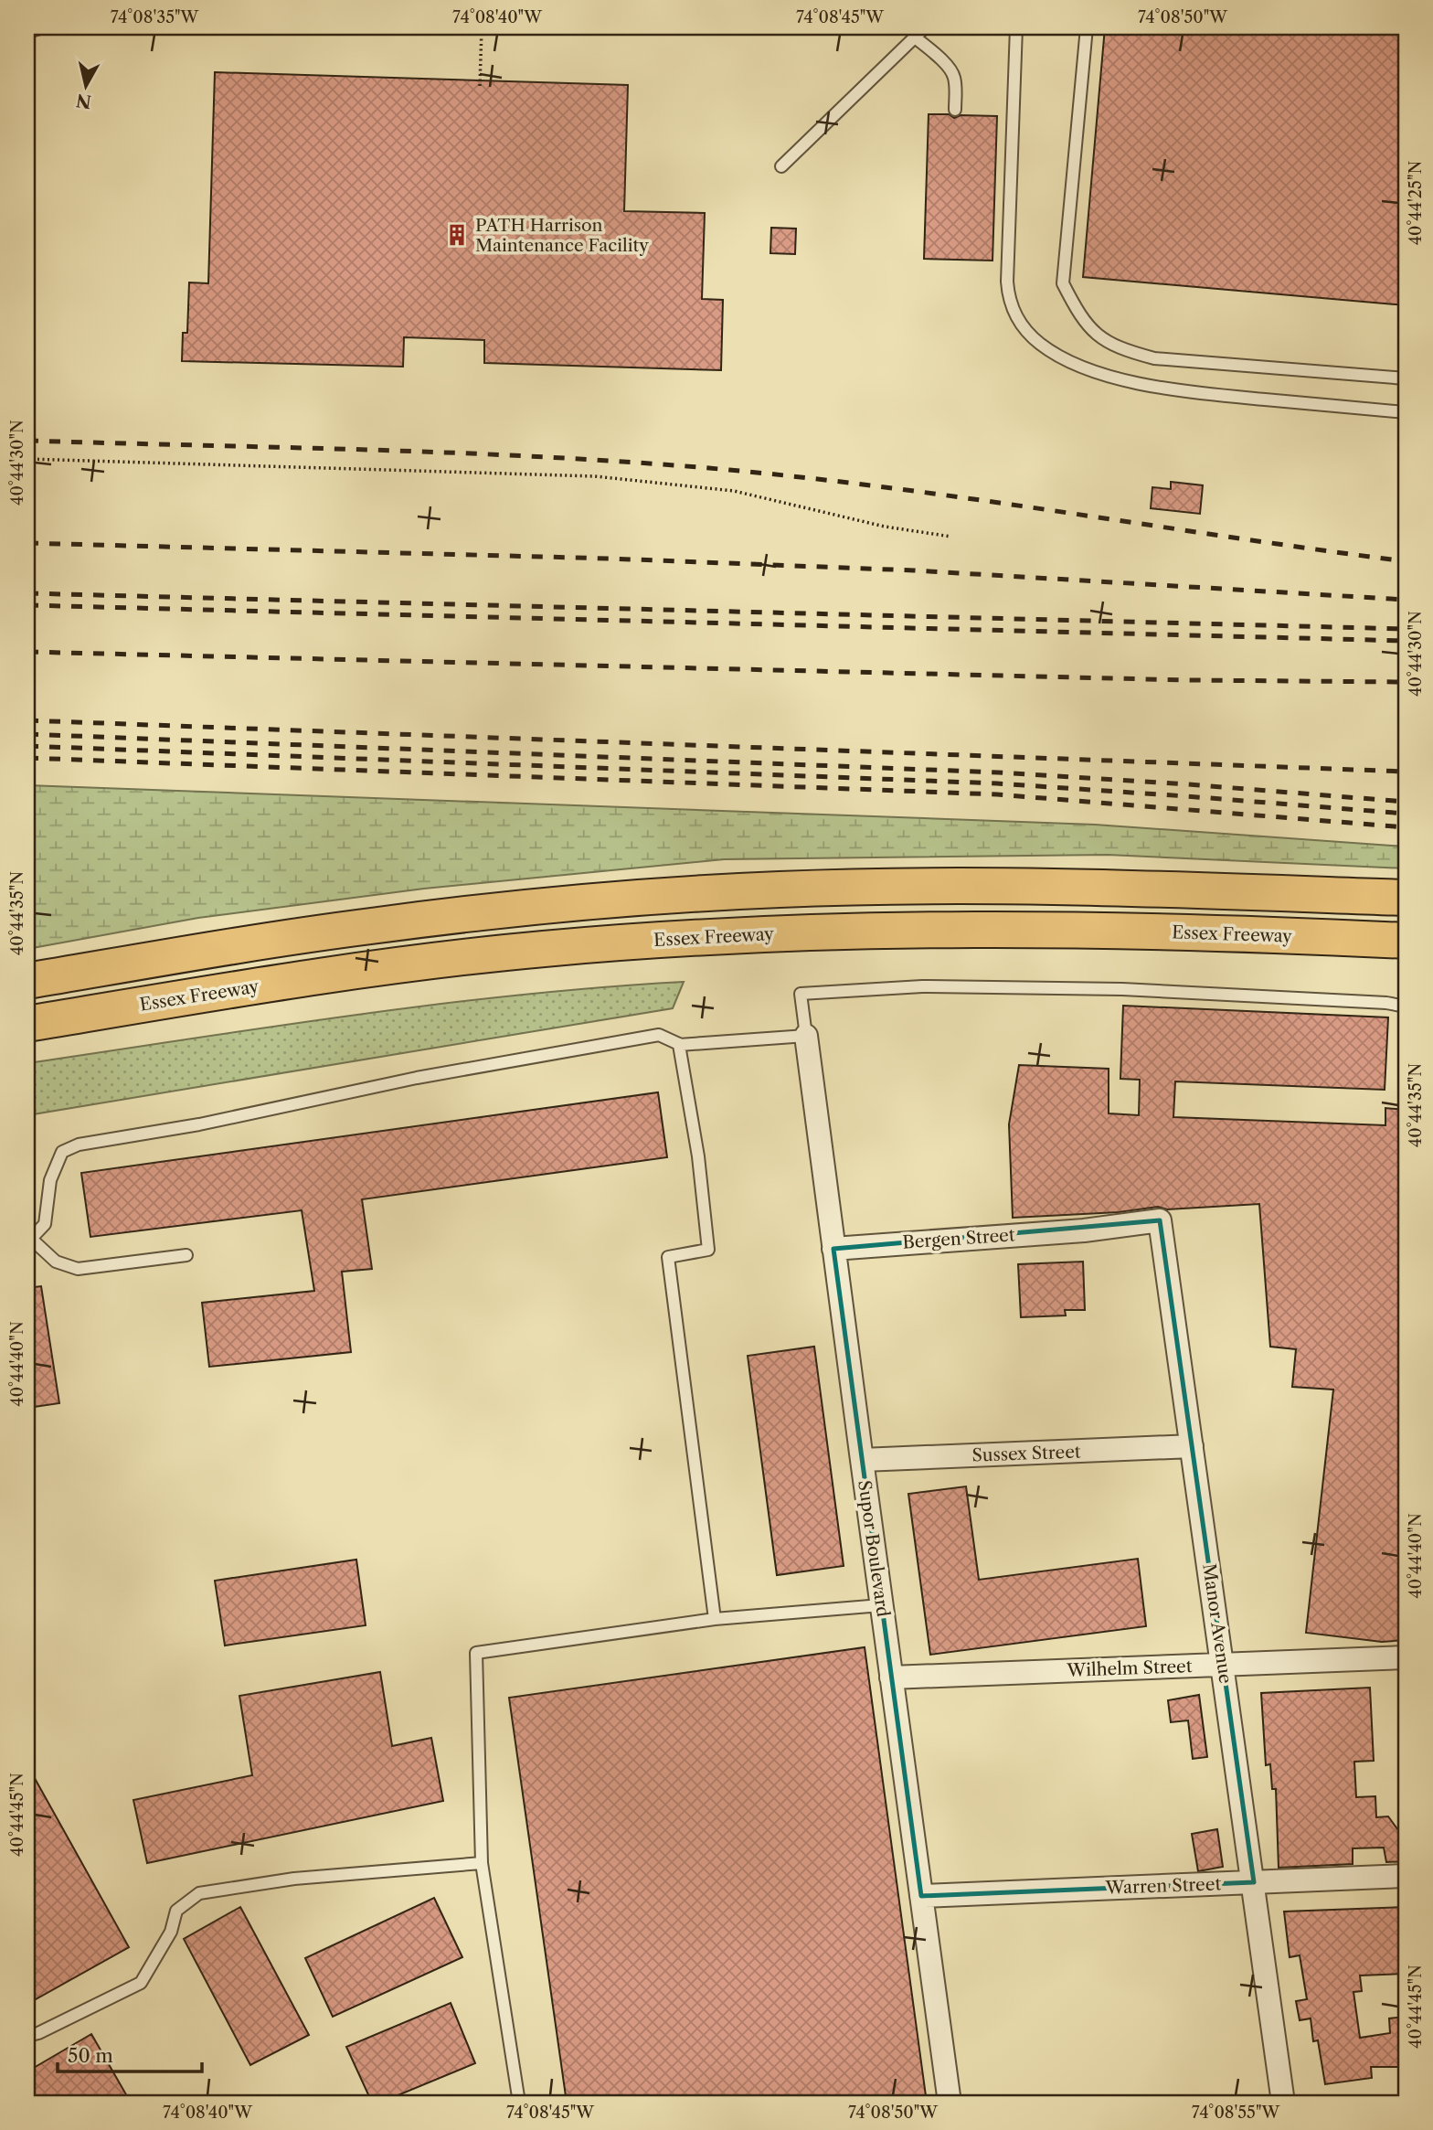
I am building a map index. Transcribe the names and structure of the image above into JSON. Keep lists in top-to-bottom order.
{
  "streets": {
    "highway": ["Essex Freeway"],
    "street": [
      "Bergen Street",
      "Sussex Street",
      "Supor Boulevard",
      "Manor Avenue",
      "Wilhelm Street",
      "Warren Street"
    ]
  },
  "crossings": [
    ["Bergen Street", "Supor Boulevard"],
    ["Bergen Street", "Manor Avenue"],
    ["Sussex Street", "Supor Boulevard"],
    ["Sussex Street", "Manor Avenue"],
    ["Supor Boulevard", "Wilhelm Street"],
    ["Supor Boulevard", "Warren Street"],
    ["Manor Avenue", "Wilhelm Street"],
    ["Manor Avenue", "Warren Street"]
  ],
  "places": {
    "building": ["PATH Harrison Maintenance Facility"]
  },
  "scale_bar": "50 m",
  "north": "bottom",
  "coordinates": [
    "74°08'35\"W",
    "74°08'40\"W",
    "74°08'45\"W",
    "74°08'50\"W",
    "40°44'25\"N",
    "40°44'30\"N",
    "40°44'35\"N",
    "40°44'40\"N",
    "40°44'45\"N",
    "74°08'55\"W"
  ]
}
